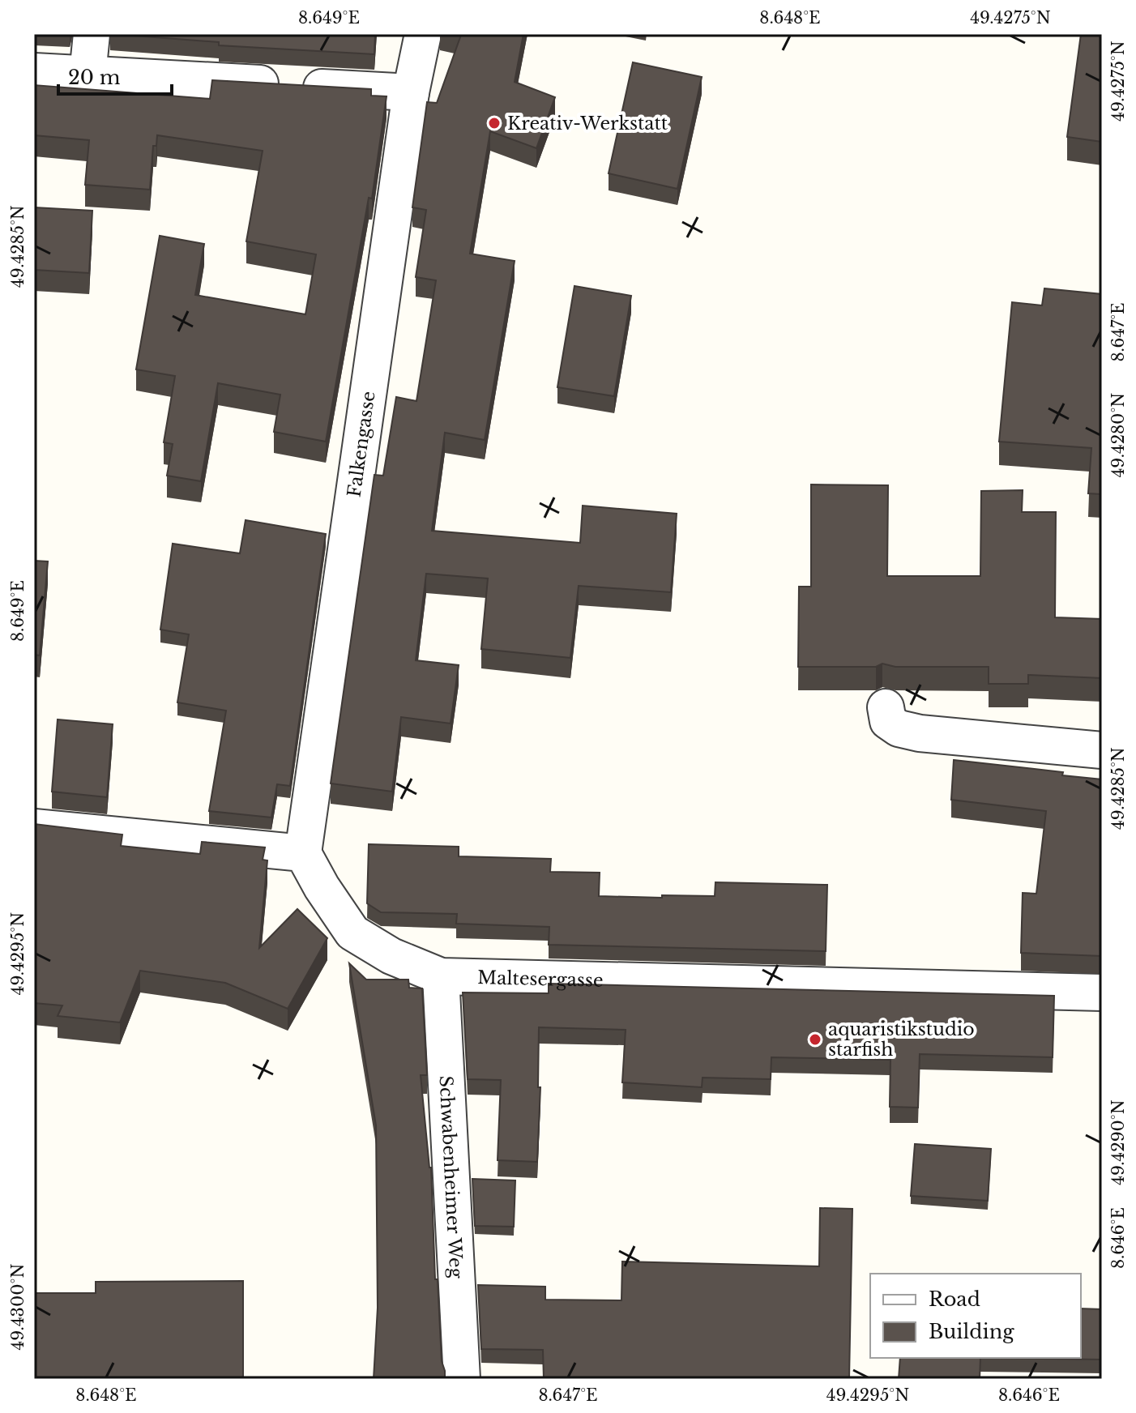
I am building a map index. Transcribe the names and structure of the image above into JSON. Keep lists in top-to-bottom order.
{
  "streets": {
    "street": ["Falkengasse", "Maltesergasse", "Schwabenheimer Weg"]
  },
  "crossings": [
    ["Falkengasse", "Maltesergasse"],
    ["Maltesergasse", "Schwabenheimer Weg"]
  ],
  "places": ["Kreativ-Werkstatt", "aquaristikstudio starfish"],
  "legend": ["Road", "Building"],
  "scale_bar": "20 m",
  "coordinates": [
    "8.649°E",
    "8.648°E",
    "49.4275°N",
    "49.4285°N",
    "8.647°E",
    "49.4280°N",
    "49.4295°N",
    "49.4290°N",
    "8.646°E",
    "49.4300°N"
  ]
}
